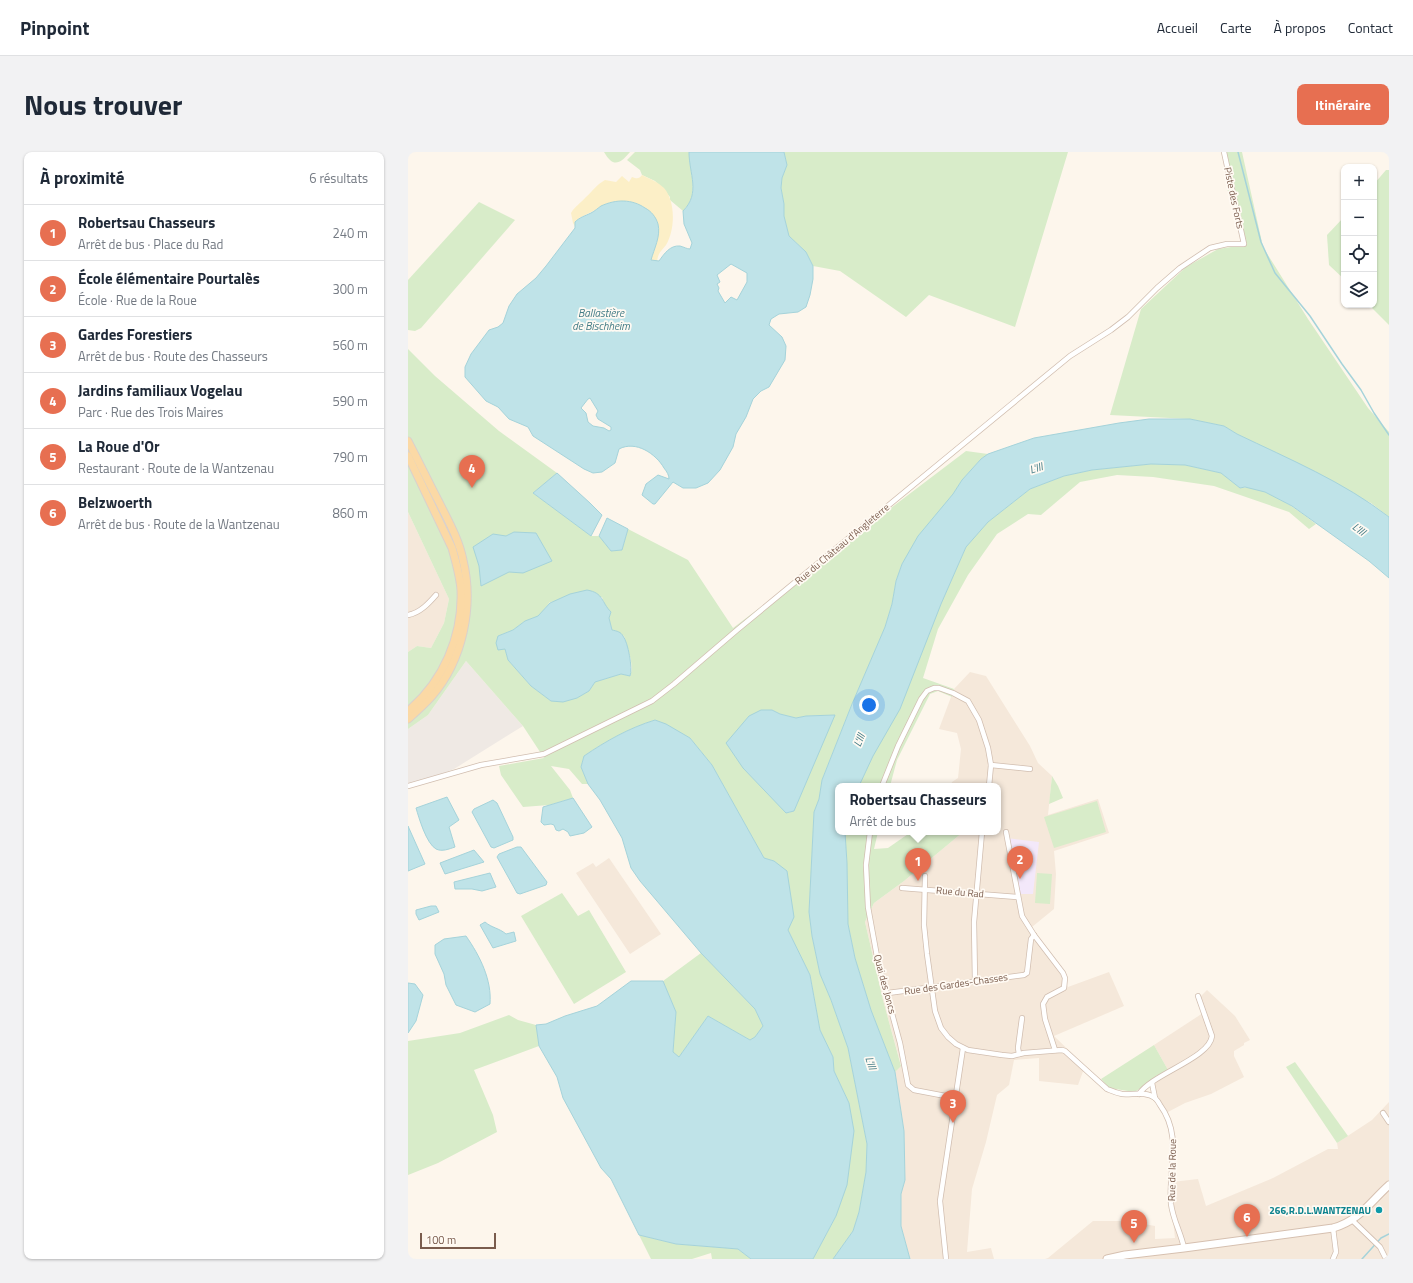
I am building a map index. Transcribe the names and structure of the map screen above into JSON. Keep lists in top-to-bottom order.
{
  "streets": {
    "street": [
      "Piste des Forts",
      "Rue du Château d'Angleterre",
      "Rue du Rad",
      "Quai des Joncs",
      "Rue des Gardes-Chasses",
      "Rue de la Roue"
    ]
  },
  "crossings": [
    ["Piste des Forts", "Rue du Château d'Angleterre"],
    ["Quai des Joncs", "Rue des Gardes-Chasses"]
  ],
  "water": ["Ballastière de Bischheim", "L'Ill"],
  "places": ["266,R.D.L.WANTZENAU"],
  "scale_bar": "100 m",
  "page": {
    "header": "Pinpoint",
    "nav": [
      "Accueil",
      "Carte",
      "À propos",
      "Contact"
    ],
    "title": "Nous trouver",
    "buttons": "Itinéraire",
    "heading": ["À proximité", "6 résultats"],
    "map_buttons": ["+", "−"],
    "list": [
      {
        "mark": "1",
        "name": "Robertsau Chasseurs",
        "note": "Arrêt de bus · Place du Rad",
        "value": "240 m"
      },
      {
        "mark": "2",
        "name": "École élémentaire Pourtalès",
        "note": "École · Rue de la Roue",
        "value": "300 m"
      },
      {
        "mark": "3",
        "name": "Gardes Forestiers",
        "note": "Arrêt de bus · Route des Chasseurs",
        "value": "560 m"
      },
      {
        "mark": "4",
        "name": "Jardins familiaux Vogelau",
        "note": "Parc · Rue des Trois Maires",
        "value": "590 m"
      },
      {
        "mark": "5",
        "name": "La Roue d'Or",
        "note": "Restaurant · Route de la Wantzenau",
        "value": "790 m"
      },
      {
        "mark": "6",
        "name": "Belzwoerth",
        "note": "Arrêt de bus · Route de la Wantzenau",
        "value": "860 m"
      }
    ],
    "pins": [
      "4",
      "2",
      "1",
      "3",
      "6",
      "5"
    ],
    "popup": ["Robertsau Chasseurs", "Arrêt de bus"],
    "scale": "100 m"
  }
}
